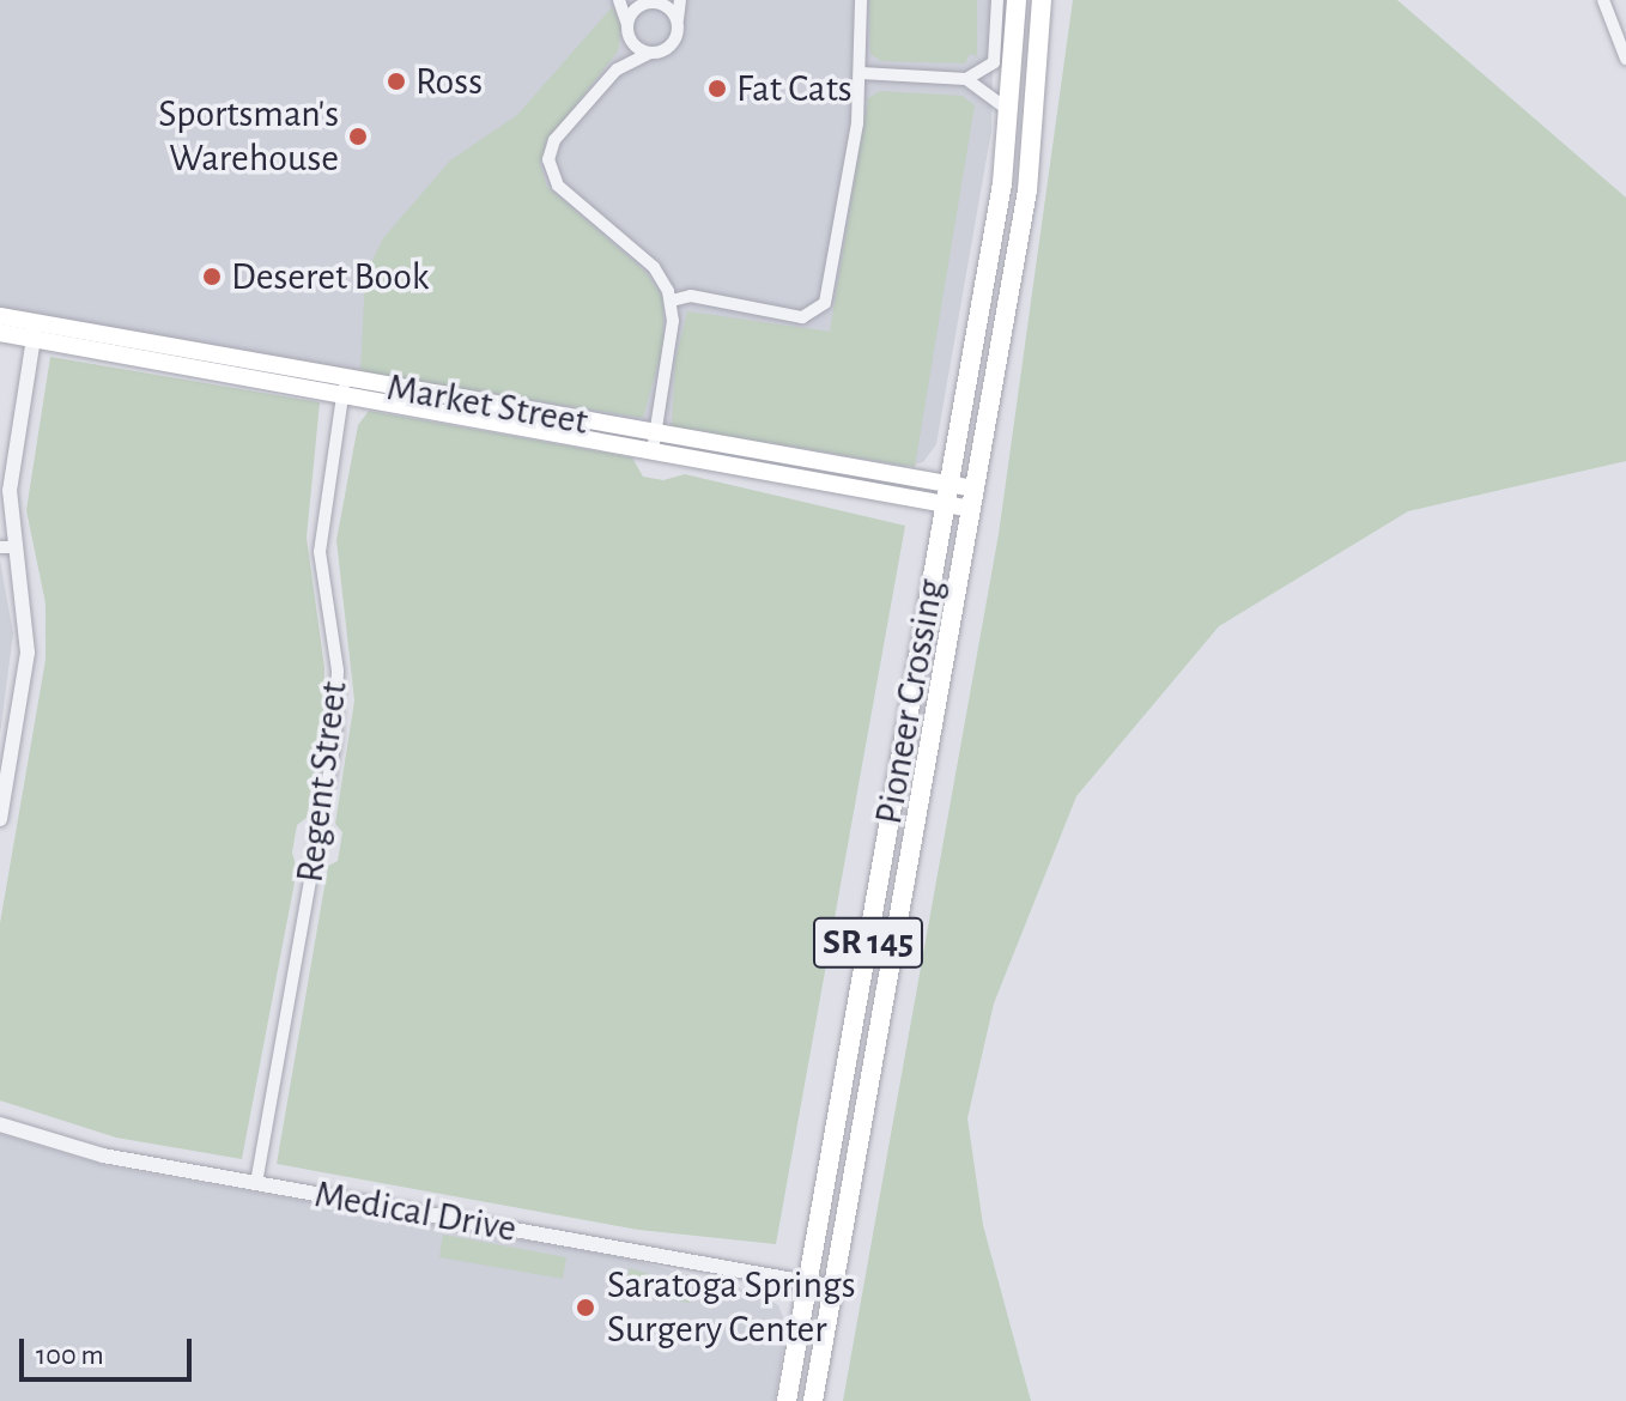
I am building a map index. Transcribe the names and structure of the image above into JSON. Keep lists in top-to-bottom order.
{
  "streets": {
    "highway": ["Pioneer Crossing", "SR 145"],
    "main road": ["Market Street"],
    "street": ["Regent Street", "Medical Drive"]
  },
  "crossings": [
    ["Market Street", "Pioneer Crossing"],
    ["Market Street", "Regent Street"],
    ["Pioneer Crossing", "Medical Drive"],
    ["Regent Street", "Medical Drive"]
  ],
  "places": [
    "Ross",
    "Fat Cats",
    "Sportsman's Warehouse",
    "Deseret Book",
    "Saratoga Springs Surgery Center"
  ],
  "scale_bar": "100 m"
}
